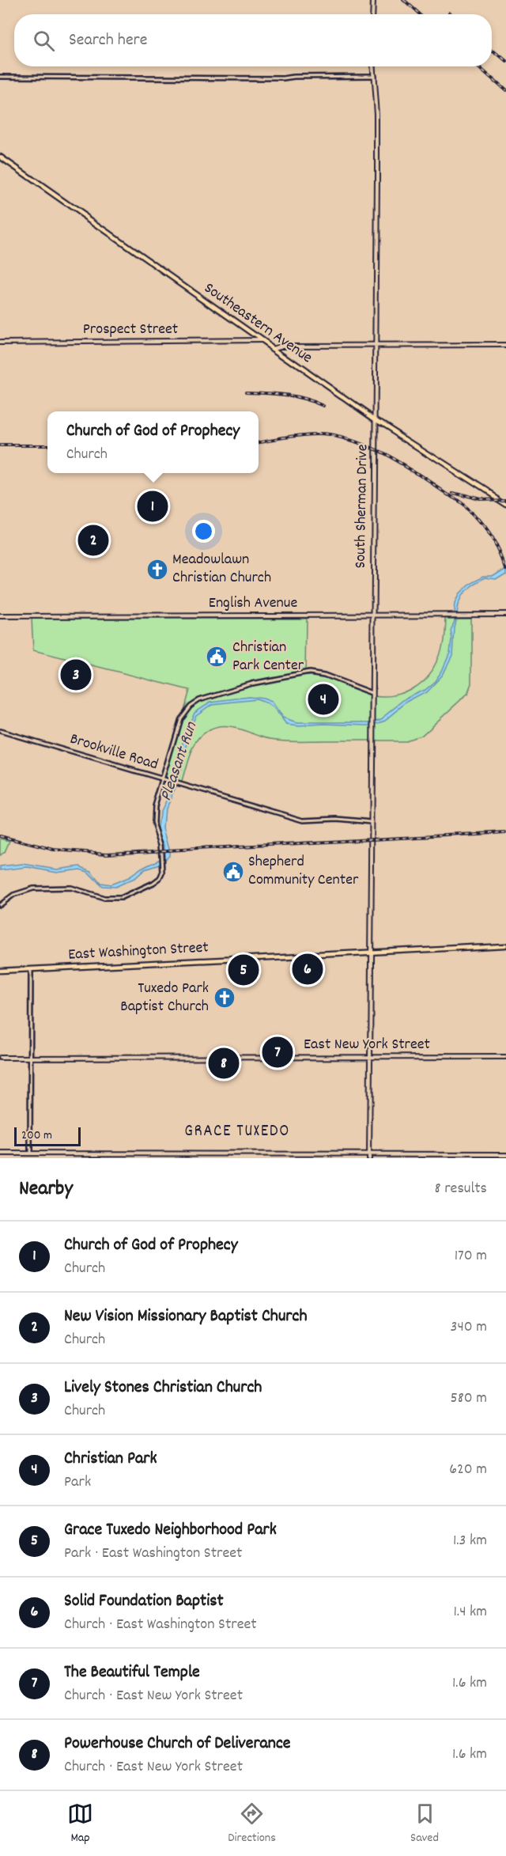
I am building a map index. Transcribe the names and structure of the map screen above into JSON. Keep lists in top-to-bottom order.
{
  "streets": {
    "main road": [
      "Southeastern Avenue",
      "Prospect Street",
      "South Sherman Drive",
      "English Avenue",
      "East Washington Street",
      "East New York Street"
    ],
    "street": ["Brookville Road"]
  },
  "crossings": [
    ["Southeastern Avenue", "Prospect Street"],
    ["Southeastern Avenue", "South Sherman Drive"],
    ["South Sherman Drive", "English Avenue"],
    ["South Sherman Drive", "Brookville Road"],
    ["South Sherman Drive", "East Washington Street"],
    ["South Sherman Drive", "East New York Street"]
  ],
  "districts": ["GRACE TUXEDO"],
  "water": ["Pleasant Run"],
  "places": {
    "church": ["Meadowlawn Christian Church", "Tuxedo Park Baptist Church"],
    "public building": ["Christian Park Center", "Shepherd Community Center"]
  },
  "scale_bar": "200 m",
  "page": {
    "search": "Search here",
    "popup": ["Church of God of Prophecy", "Church"],
    "pins": [
      "1",
      "2",
      "3",
      "4",
      "6",
      "5",
      "7",
      "8"
    ],
    "scale": "200 m",
    "heading": ["Nearby", "8 results"],
    "list": [
      {
        "mark": "1",
        "name": "Church of God of Prophecy",
        "note": "Church",
        "value": "170 m"
      },
      {
        "mark": "2",
        "name": "New Vision Missionary Baptist Church",
        "note": "Church",
        "value": "340 m"
      },
      {
        "mark": "3",
        "name": "Lively Stones Christian Church",
        "note": "Church",
        "value": "580 m"
      },
      {
        "mark": "4",
        "name": "Christian Park",
        "note": "Park",
        "value": "620 m"
      },
      {
        "mark": "5",
        "name": "Grace Tuxedo Neighborhood Park",
        "note": "Park · East Washington Street",
        "value": "1.3 km"
      },
      {
        "mark": "6",
        "name": "Solid Foundation Baptist",
        "note": "Church · East Washington Street",
        "value": "1.4 km"
      },
      {
        "mark": "7",
        "name": "The Beautiful Temple",
        "note": "Church · East New York Street",
        "value": "1.6 km"
      },
      {
        "mark": "8",
        "name": "Powerhouse Church of Deliverance",
        "note": "Church · East New York Street",
        "value": "1.6 km"
      }
    ],
    "nav": ["Map", "Directions", "Saved"]
  }
}
